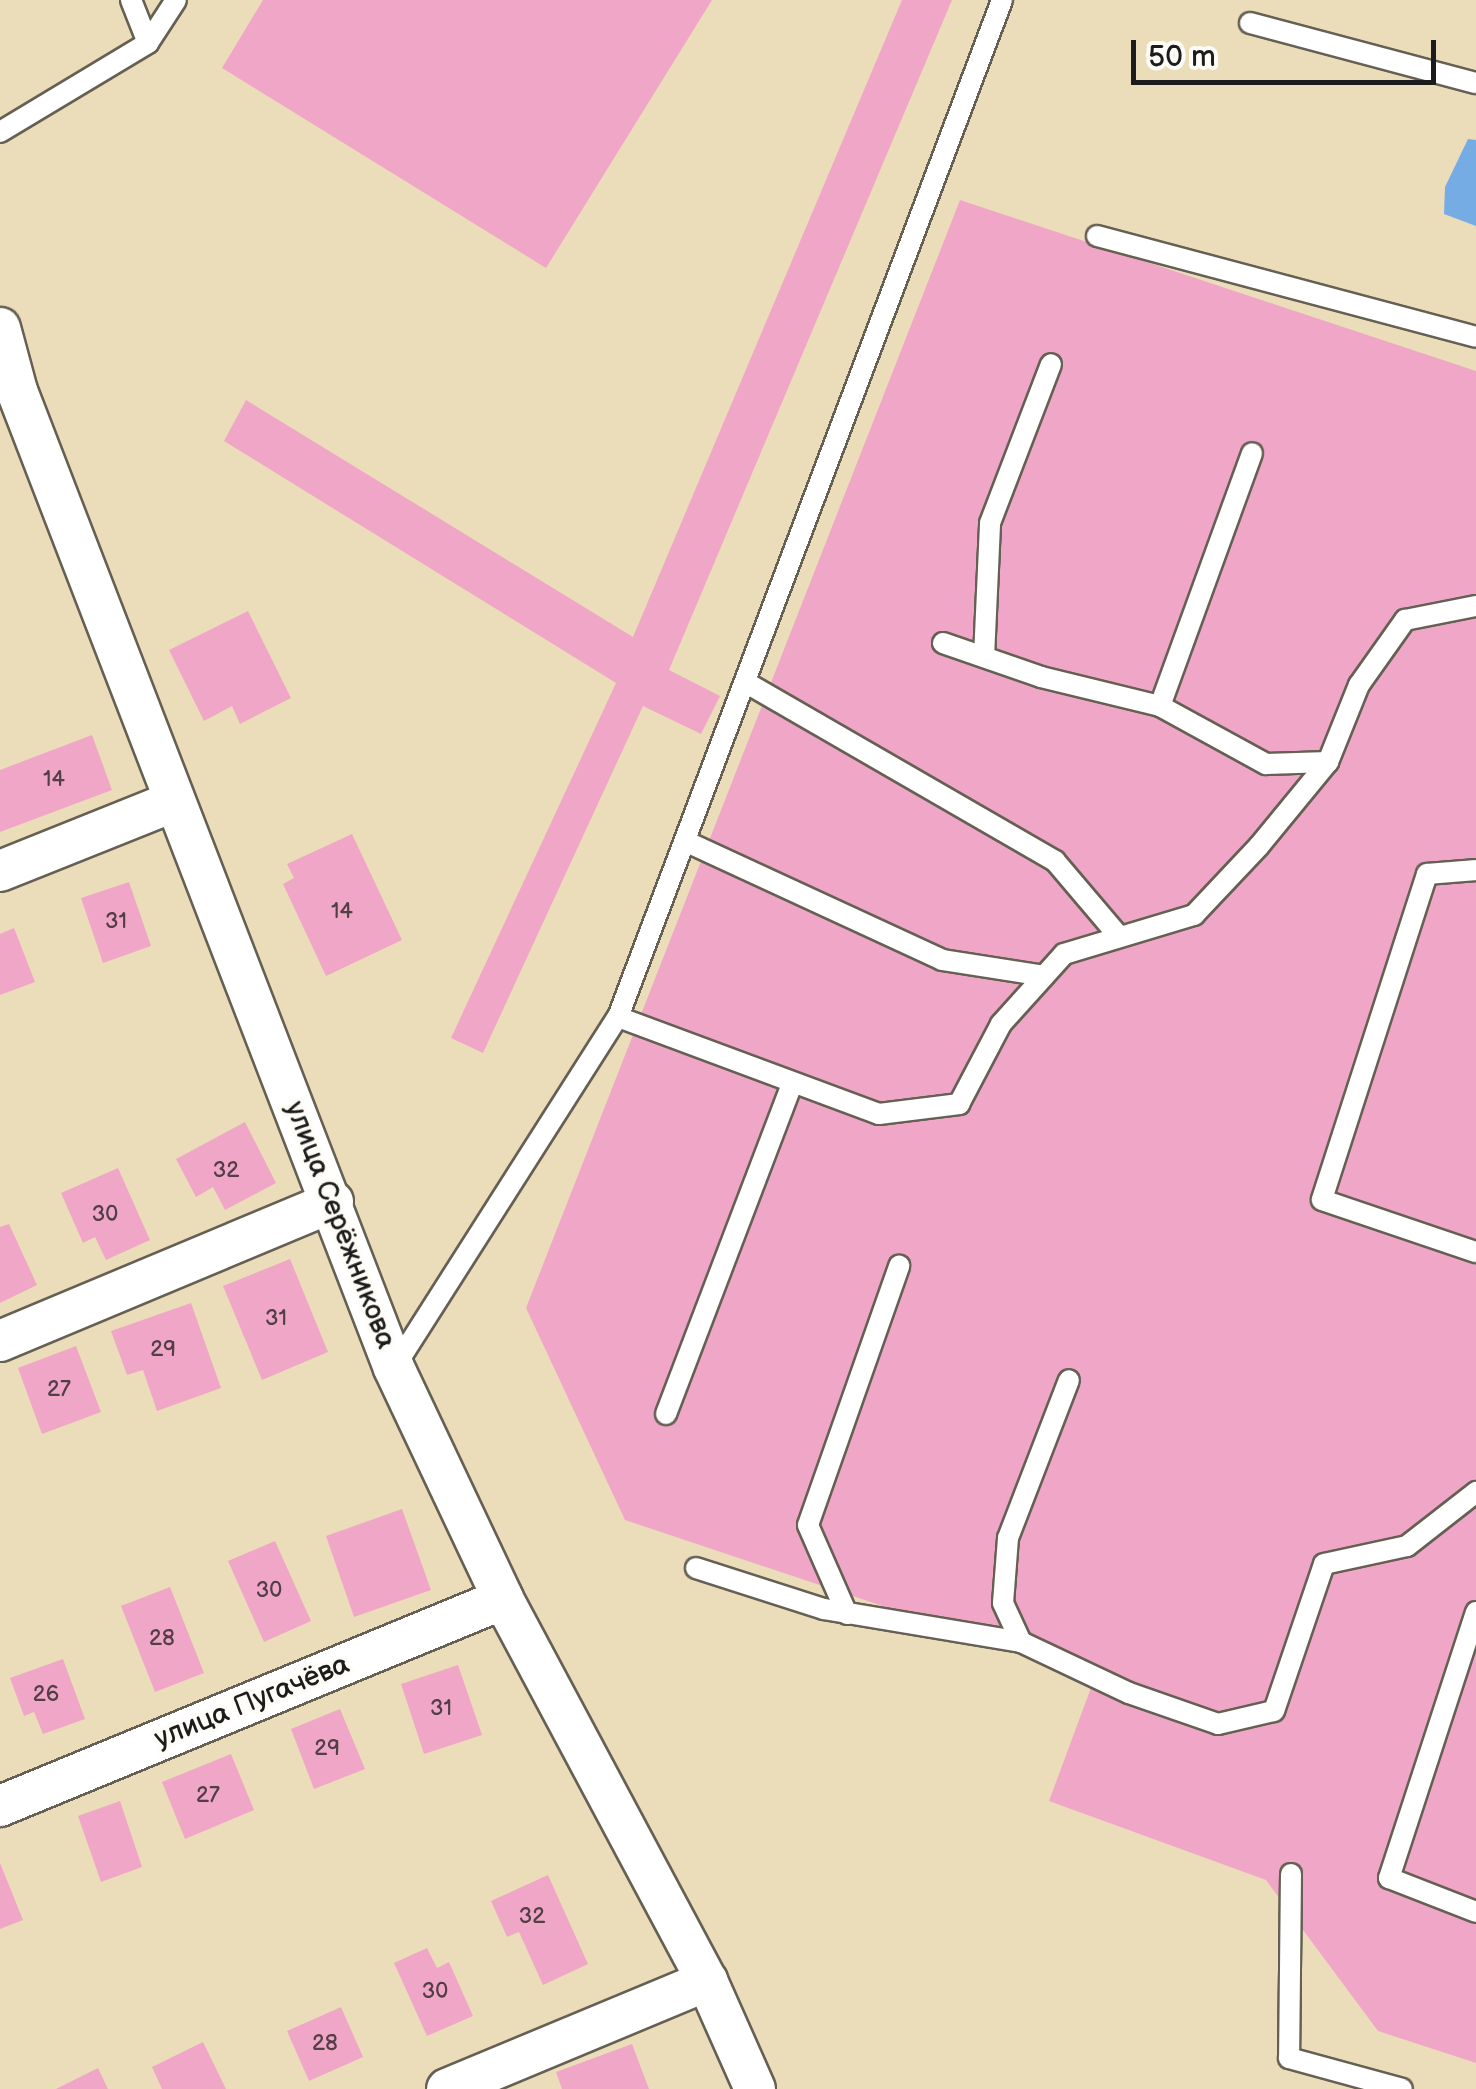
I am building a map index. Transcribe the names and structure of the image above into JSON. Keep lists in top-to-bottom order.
{
  "streets": {
    "street": ["улица Серёжникова", "улица Пугачёва"]
  },
  "crossings": [
    ["улица Серёжникова", "улица Пугачёва"]
  ],
  "house_numbers": [
    "14",
    "14",
    "31",
    "32",
    "30",
    "31",
    "29",
    "27",
    "30",
    "28",
    "26",
    "31",
    "29",
    "27",
    "32",
    "30",
    "28"
  ],
  "scale_bar": "50 m"
}
